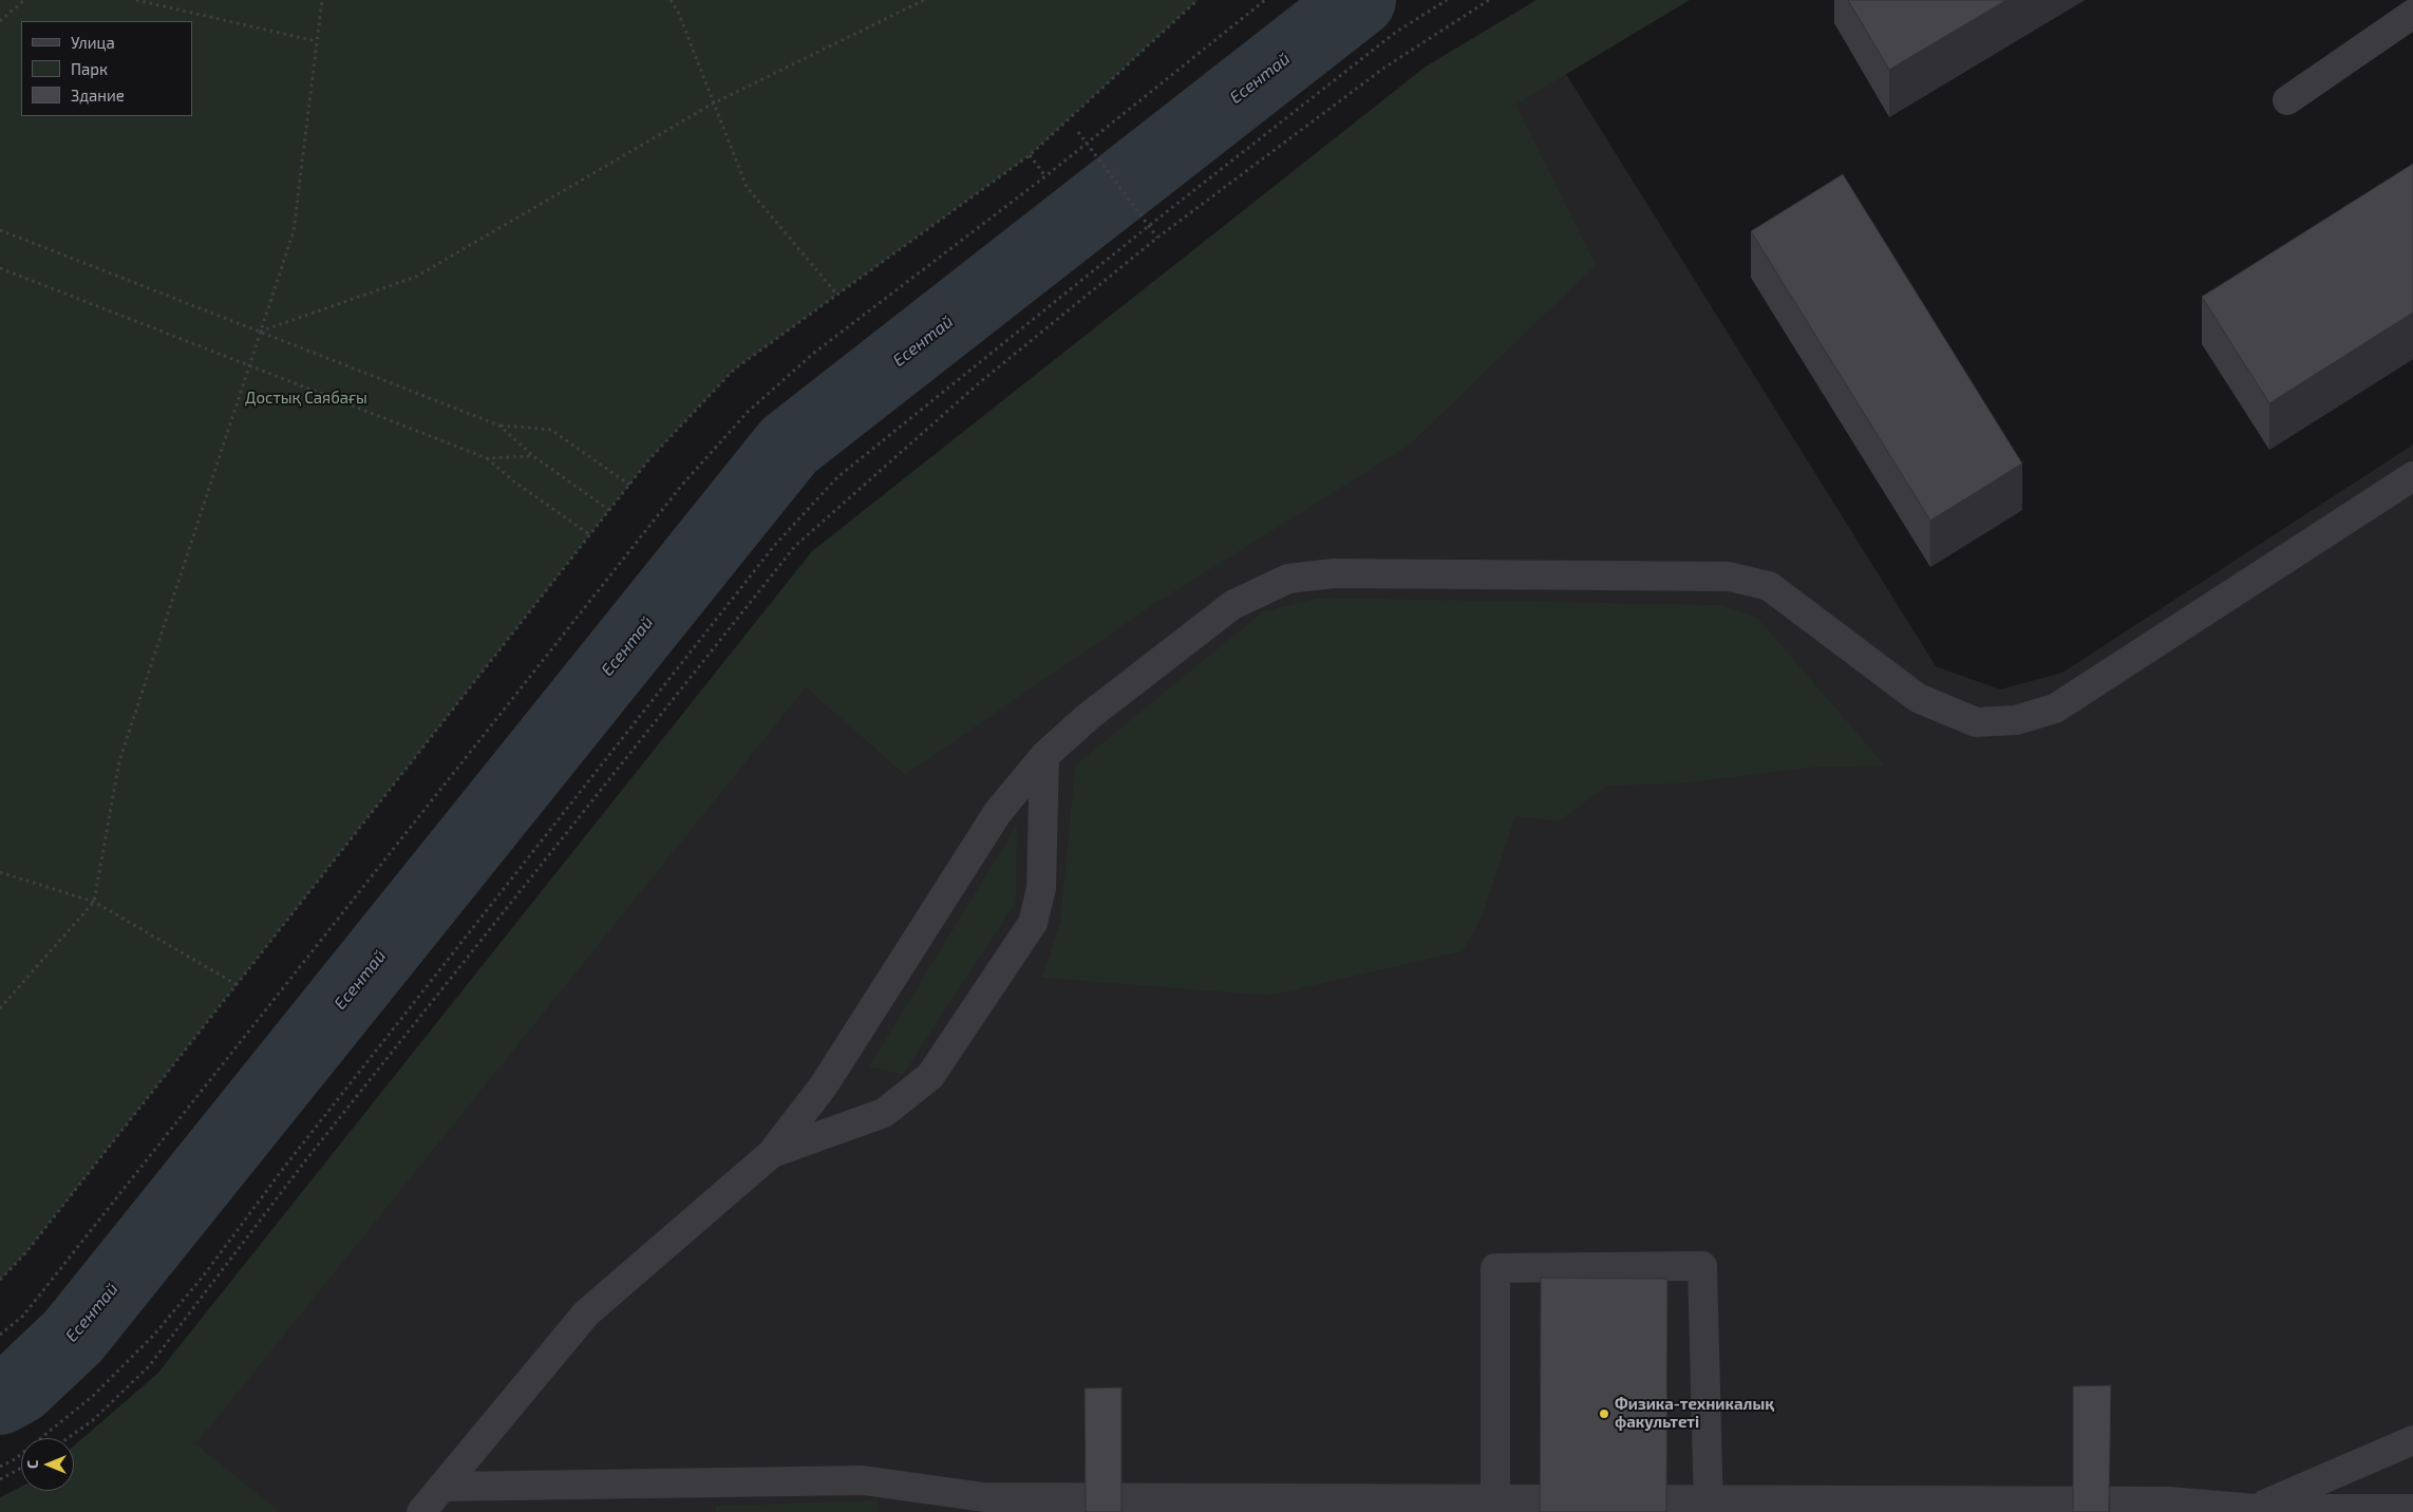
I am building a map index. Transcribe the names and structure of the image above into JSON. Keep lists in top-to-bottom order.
{
  "water": ["Есентай"],
  "parks": ["Достық Саябағы"],
  "places": ["Физика-техникалық факультеті"],
  "legend": ["Улица", "Парк", "Здание"],
  "north": "left"
}
